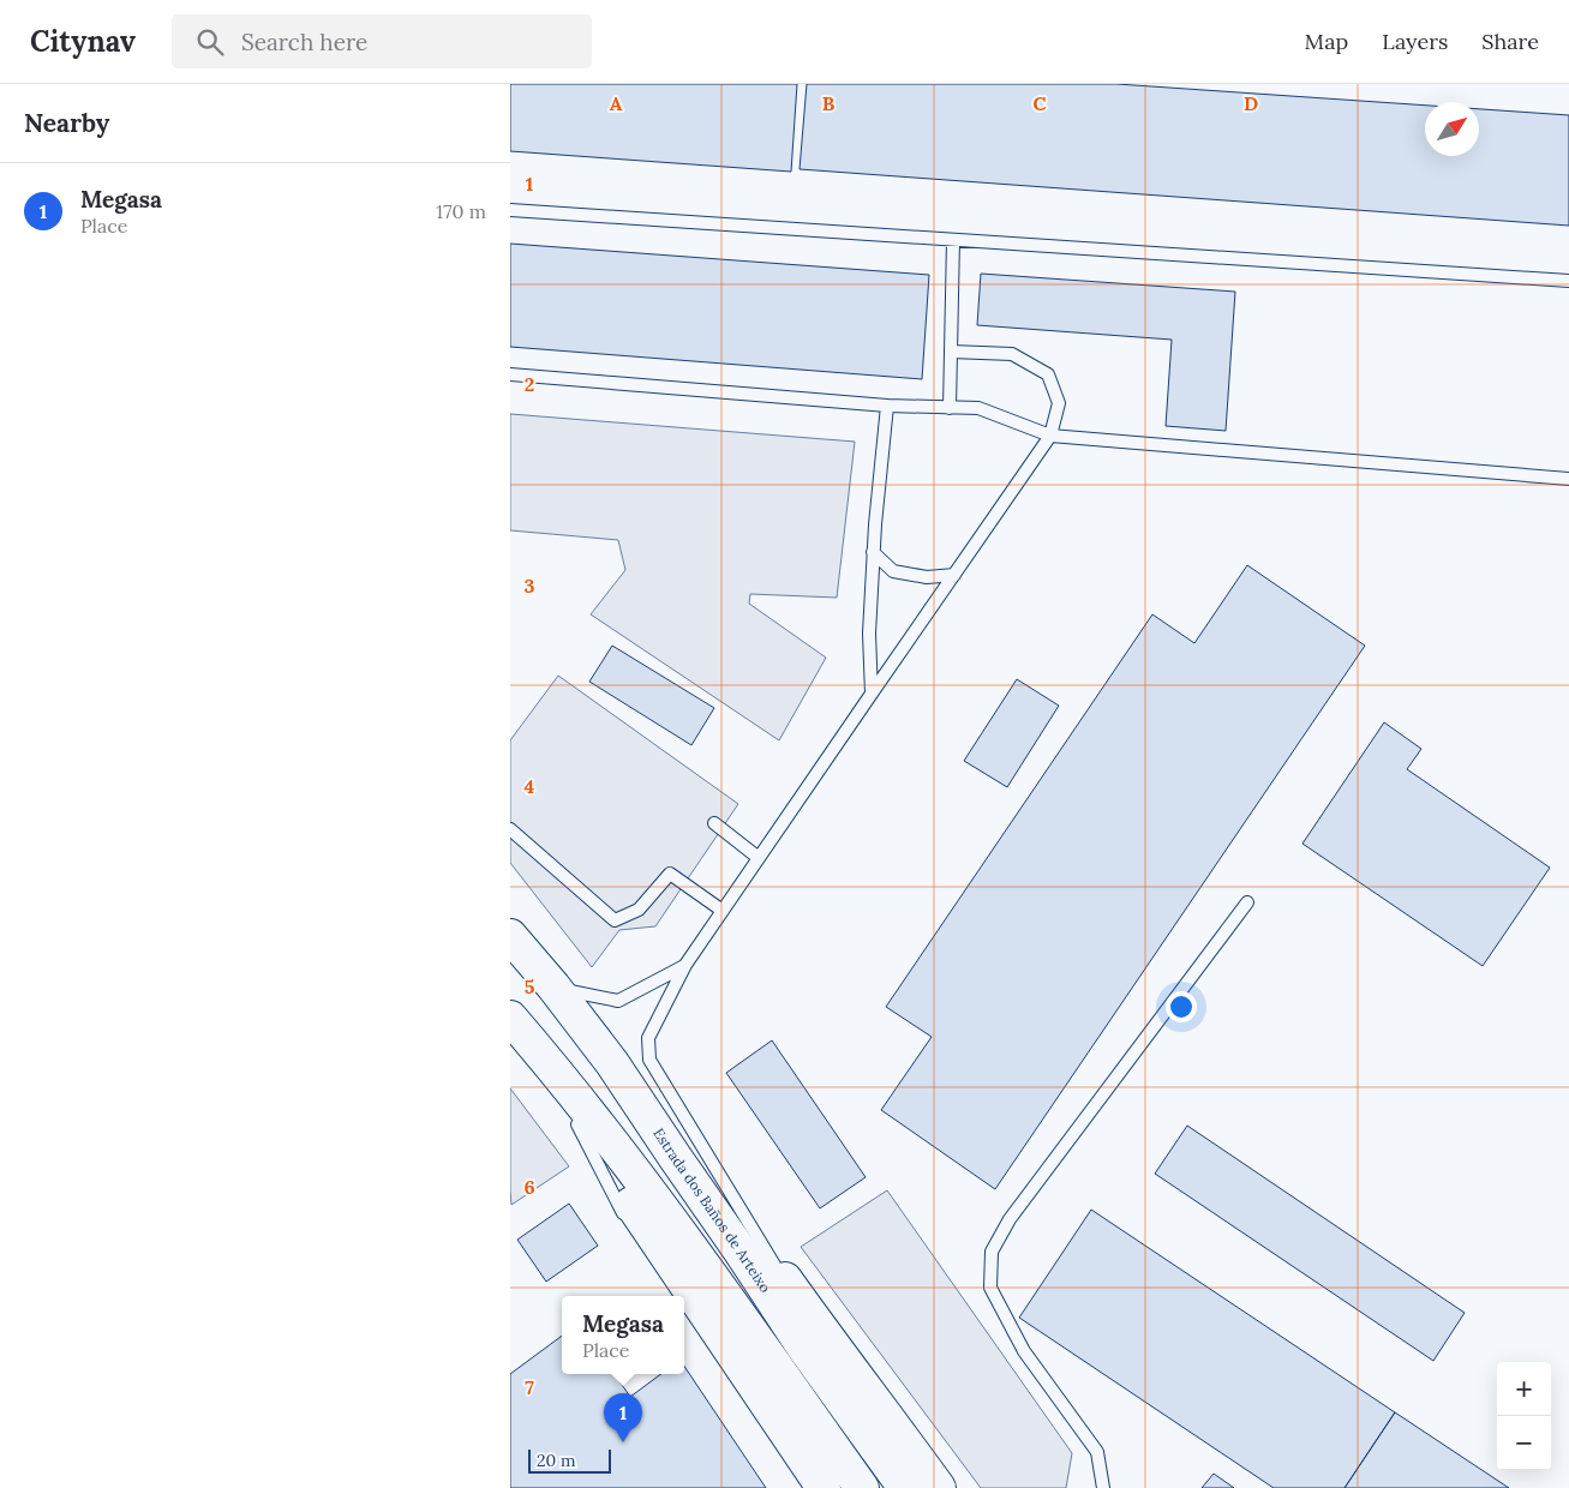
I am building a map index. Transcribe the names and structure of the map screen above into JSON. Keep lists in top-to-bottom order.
{
  "streets": {
    "main road": ["Estrada dos Baños de Arteixo"]
  },
  "scale_bar": "20 m",
  "north": "top right",
  "page": {
    "header": "Citynav",
    "search": "Search here",
    "nav": ["Map", "Layers", "Share"],
    "heading": "Nearby",
    "list": [
      {
        "mark": "1",
        "name": "Megasa",
        "note": "Place",
        "value": "170 m"
      }
    ],
    "popup": ["Megasa", "Place"],
    "map_buttons": ["+", "−"],
    "pins": "1",
    "scale": "20 m"
  },
  "grid": {
    "columns": [
      "A",
      "B",
      "C",
      "D"
    ],
    "rows": [
      "1",
      "2",
      "3",
      "4",
      "5",
      "6",
      "7"
    ]
  }
}
